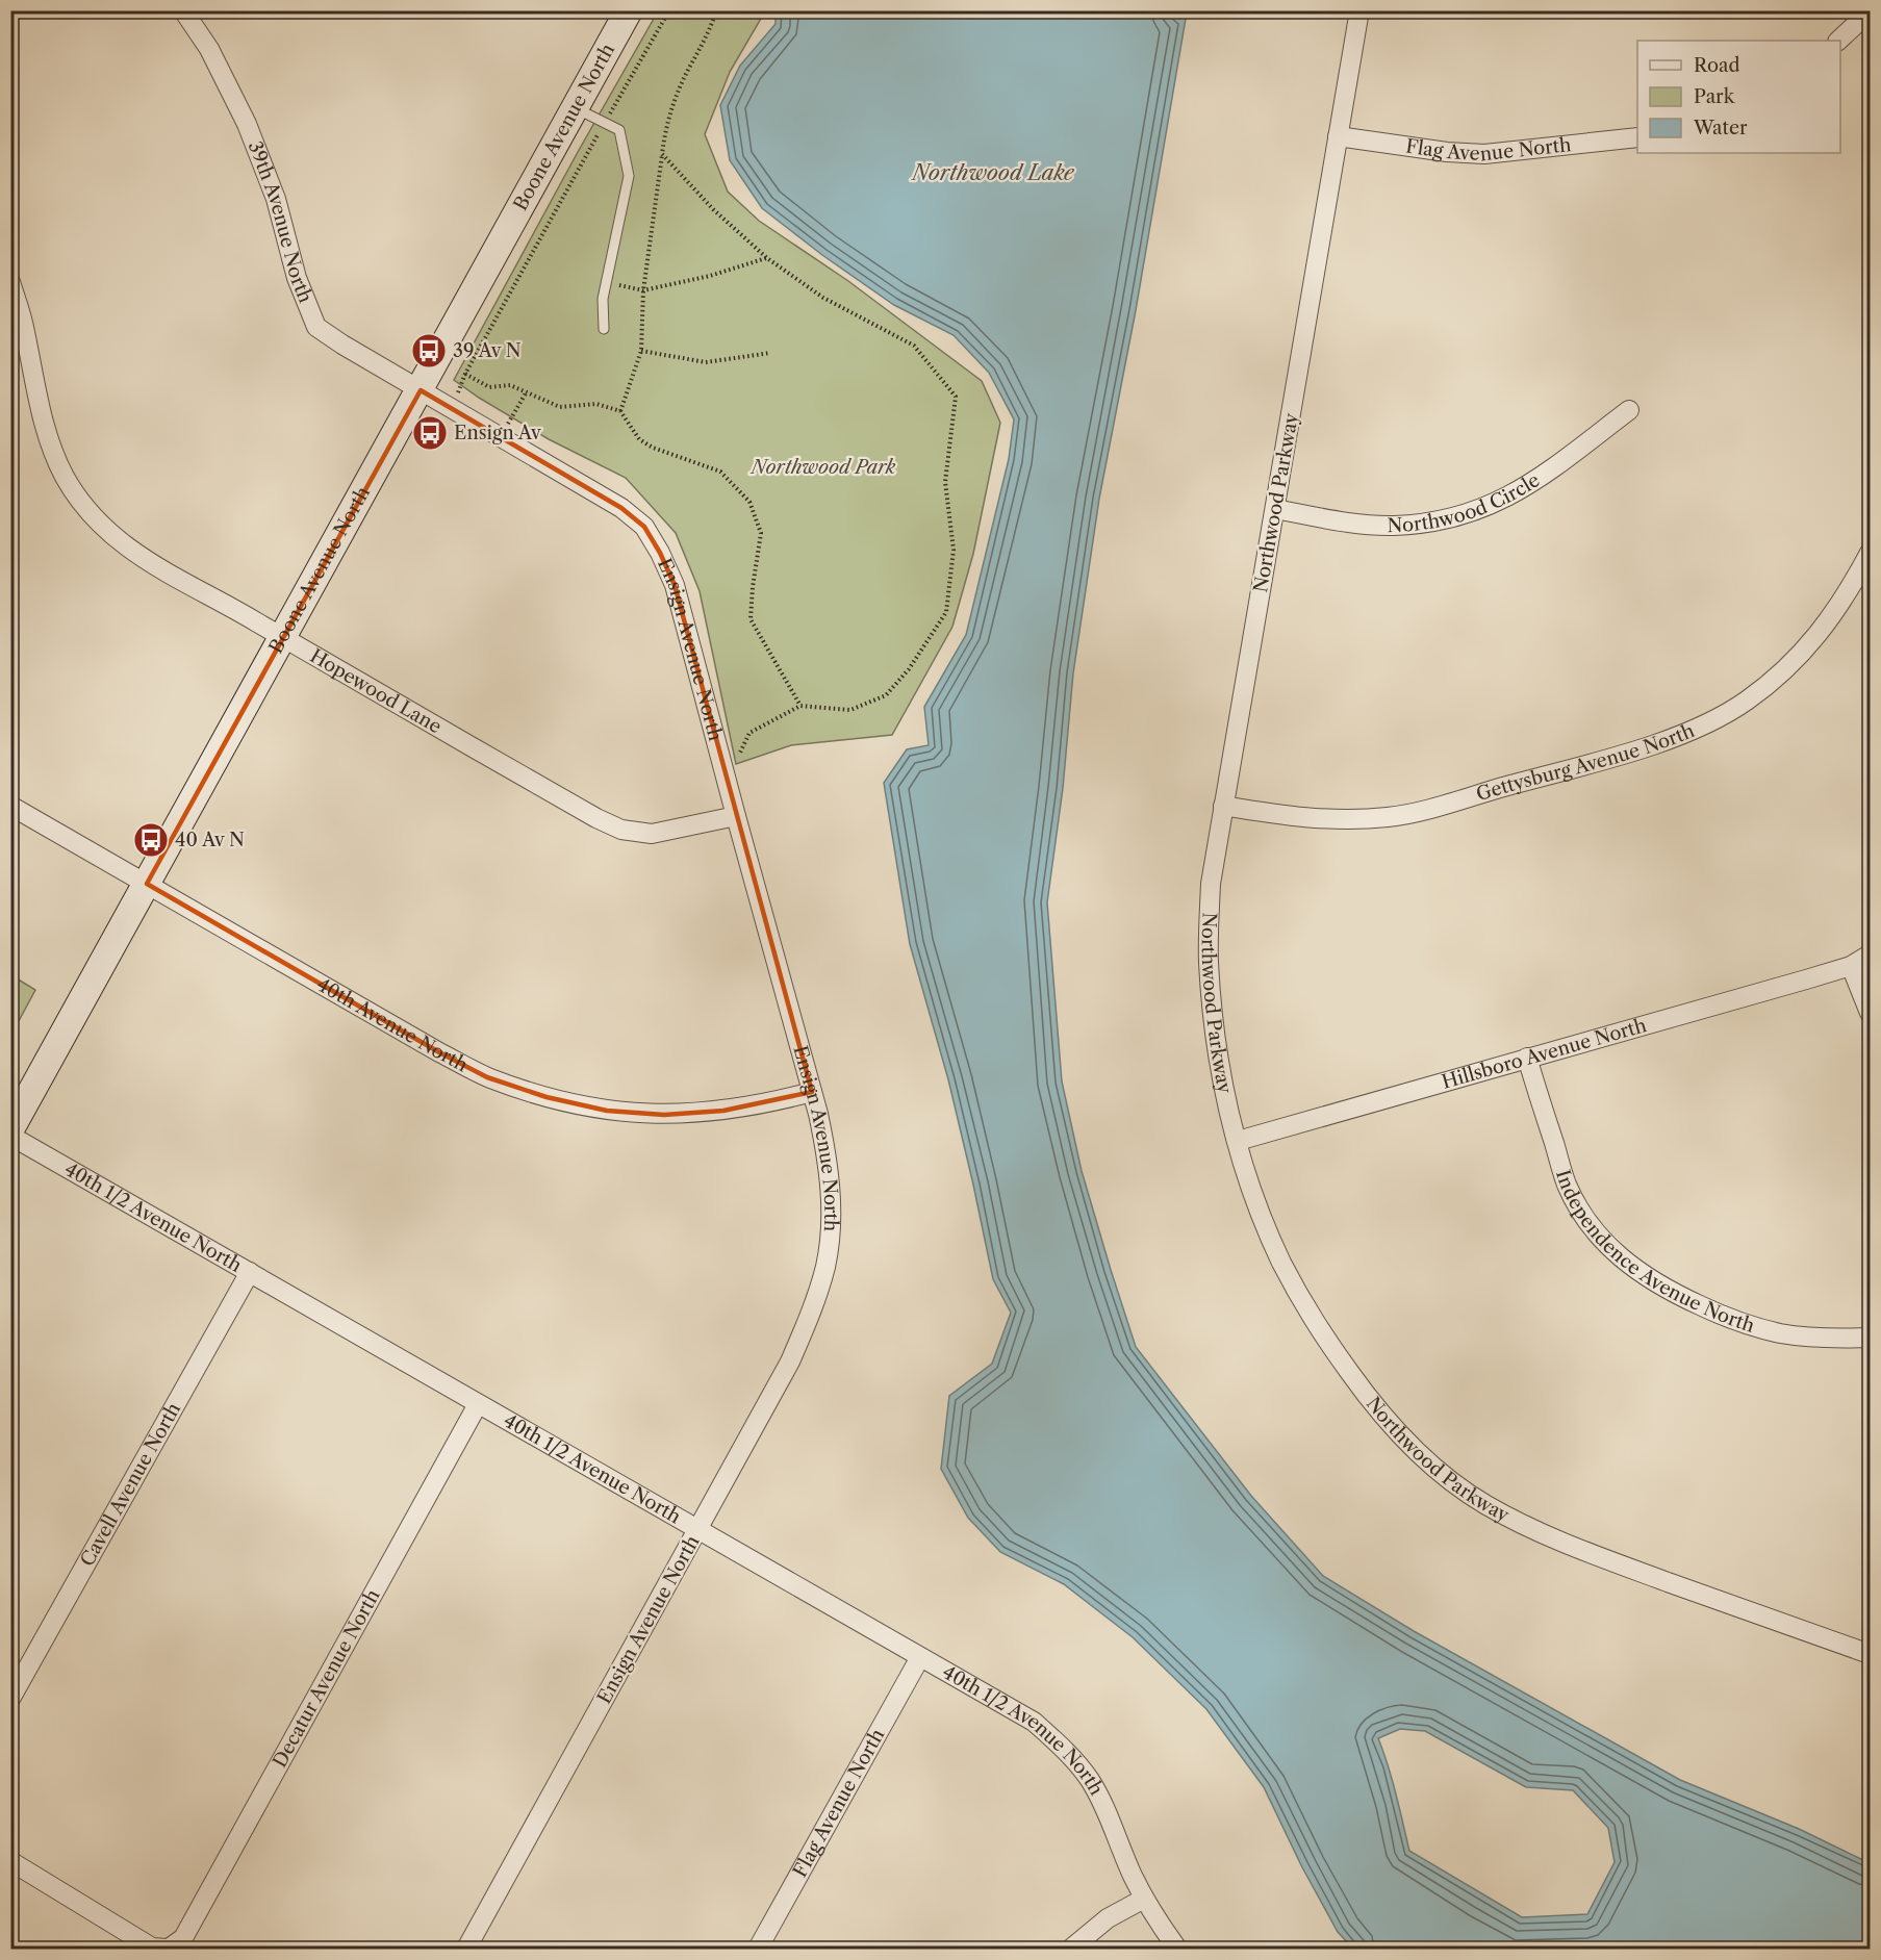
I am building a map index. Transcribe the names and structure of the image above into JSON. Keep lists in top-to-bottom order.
{
  "streets": {
    "street": [
      "Boone Avenue North",
      "Flag Avenue North",
      "39th Avenue North",
      "Northwood Circle",
      "Northwood Parkway",
      "Ensign Avenue North",
      "Hopewood Lane",
      "Gettysburg Avenue North",
      "40th Avenue North",
      "Hillsboro Avenue North",
      "40th 1/2 Avenue North",
      "Independence Avenue North",
      "Cavell Avenue North",
      "Decatur Avenue North"
    ]
  },
  "crossings": [
    ["Boone Avenue North", "39th Avenue North"],
    ["Boone Avenue North", "Ensign Avenue North"],
    ["Boone Avenue North", "Hopewood Lane"],
    ["Boone Avenue North", "40th Avenue North"],
    ["Flag Avenue North", "Northwood Parkway"],
    ["Flag Avenue North", "40th 1/2 Avenue North"],
    ["39th Avenue North", "Ensign Avenue North"],
    ["Northwood Circle", "Northwood Parkway"],
    ["Northwood Parkway", "Gettysburg Avenue North"],
    ["Northwood Parkway", "Hillsboro Avenue North"],
    ["Ensign Avenue North", "Hopewood Lane"],
    ["Ensign Avenue North", "40th Avenue North"],
    ["Ensign Avenue North", "40th 1/2 Avenue North"],
    ["Hillsboro Avenue North", "Independence Avenue North"],
    ["40th 1/2 Avenue North", "Cavell Avenue North"],
    ["40th 1/2 Avenue North", "Decatur Avenue North"]
  ],
  "water": ["Northwood Lake"],
  "parks": ["Northwood Park"],
  "places": {
    "bus stop": ["39 Av N", "Ensign Av", "40 Av N"]
  },
  "legend": ["Road", "Park", "Water"]
}
